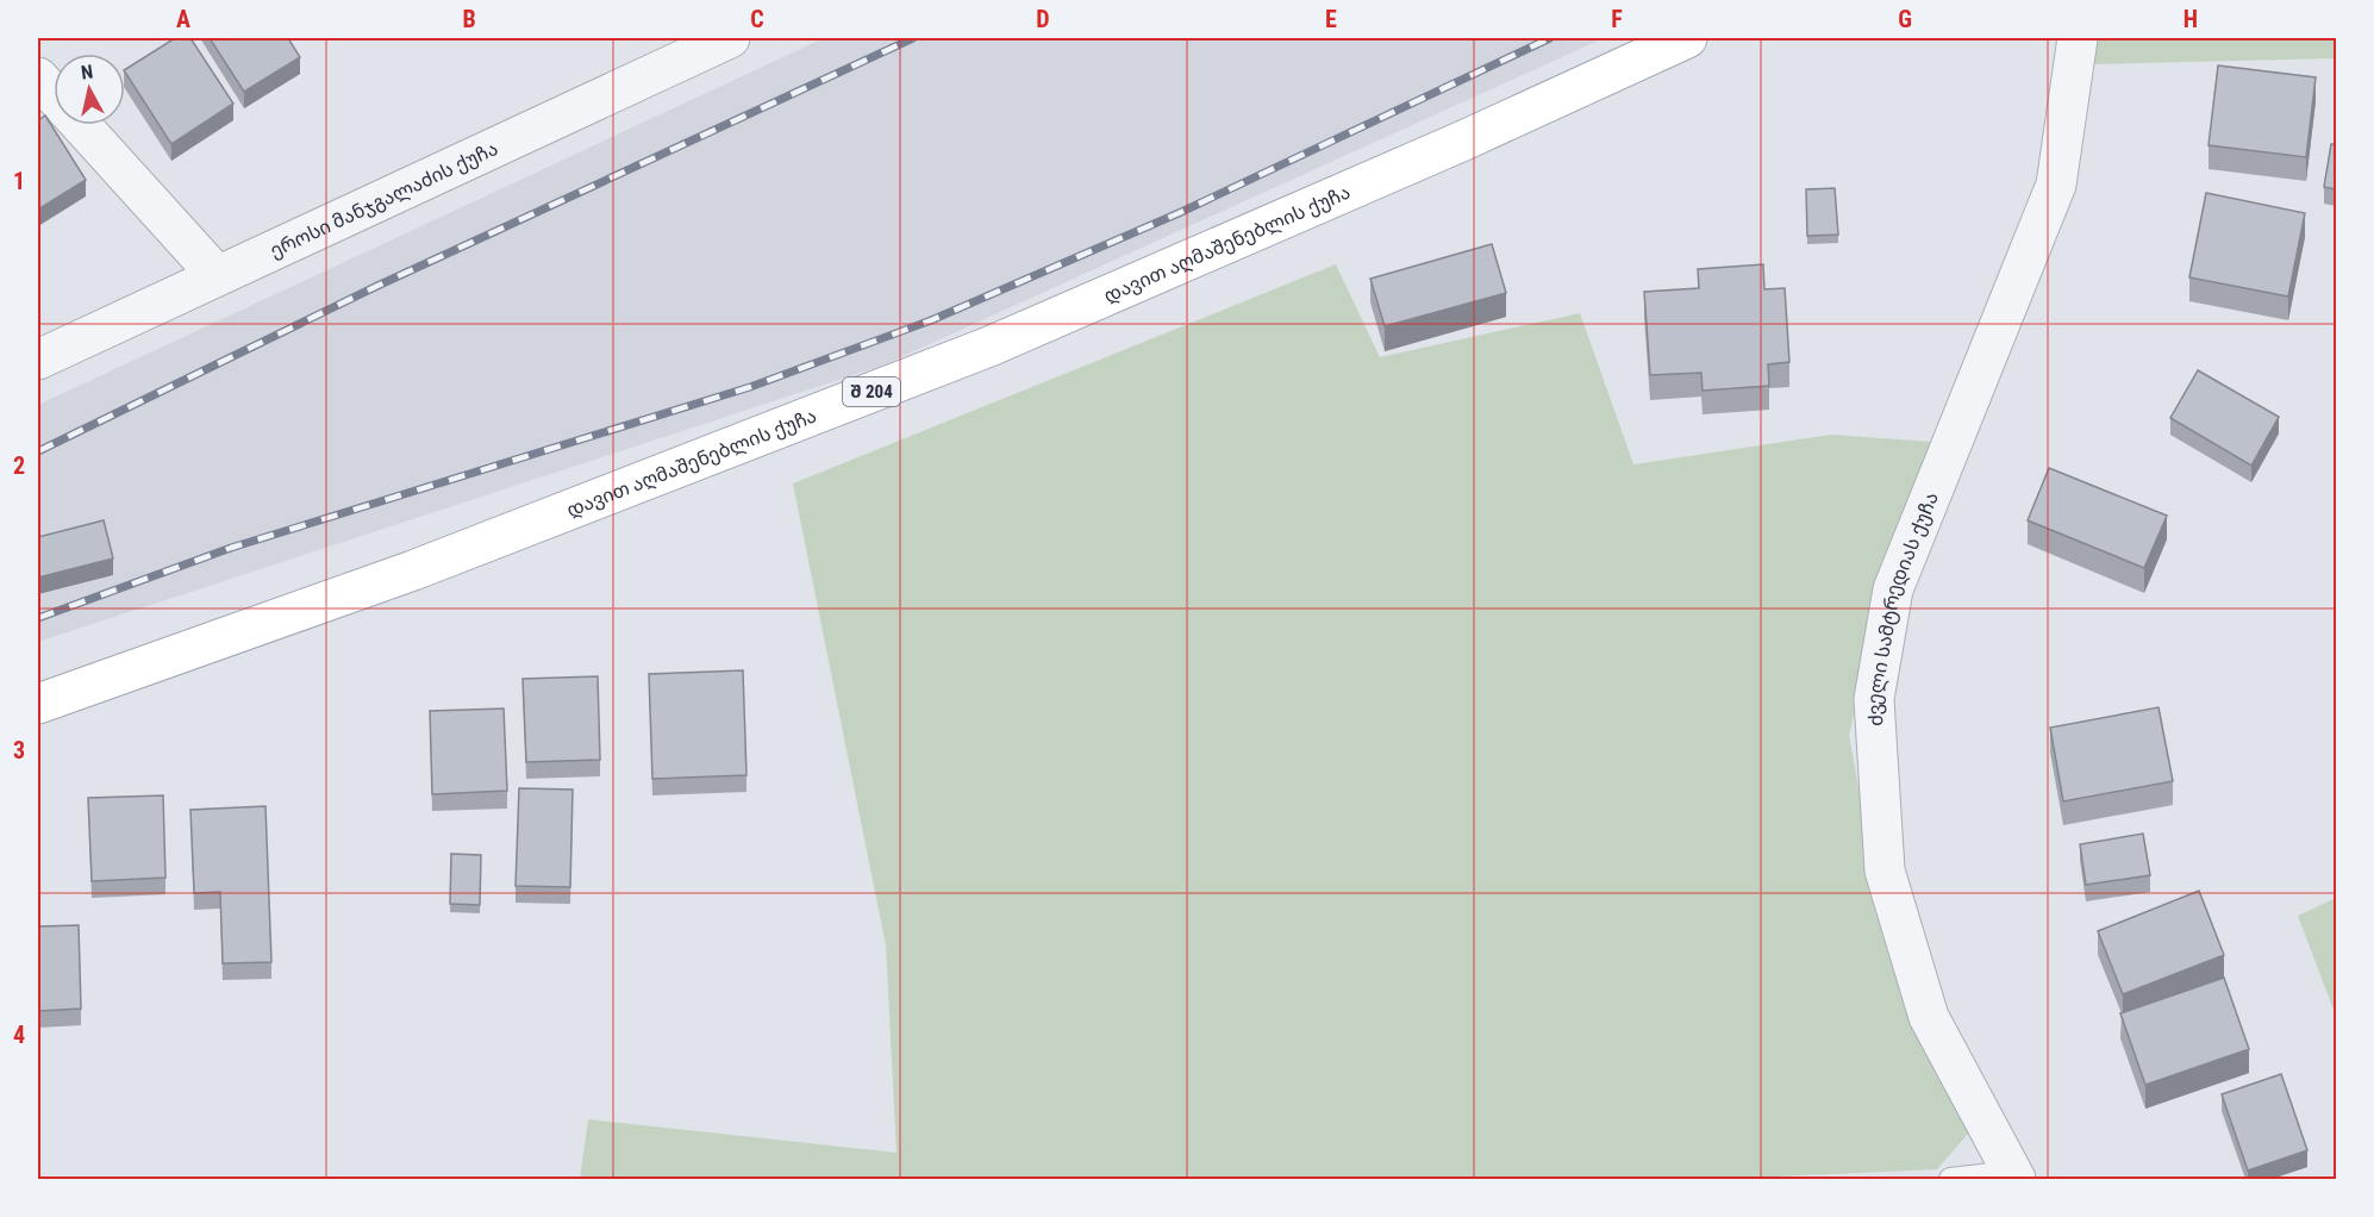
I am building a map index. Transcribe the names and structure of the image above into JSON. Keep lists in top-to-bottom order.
{
  "streets": {
    "main road": ["დავით აღმაშენებლის ქუჩა", "შ 204"],
    "street": ["ეროსი მანჯგალაძის ქუჩა", "ძველი სამტრედიას ქუჩა"]
  },
  "north": "top",
  "grid": {
    "columns": [
      "A",
      "B",
      "C",
      "D",
      "E",
      "F",
      "G",
      "H"
    ],
    "rows": [
      "1",
      "2",
      "3",
      "4"
    ]
  }
}
